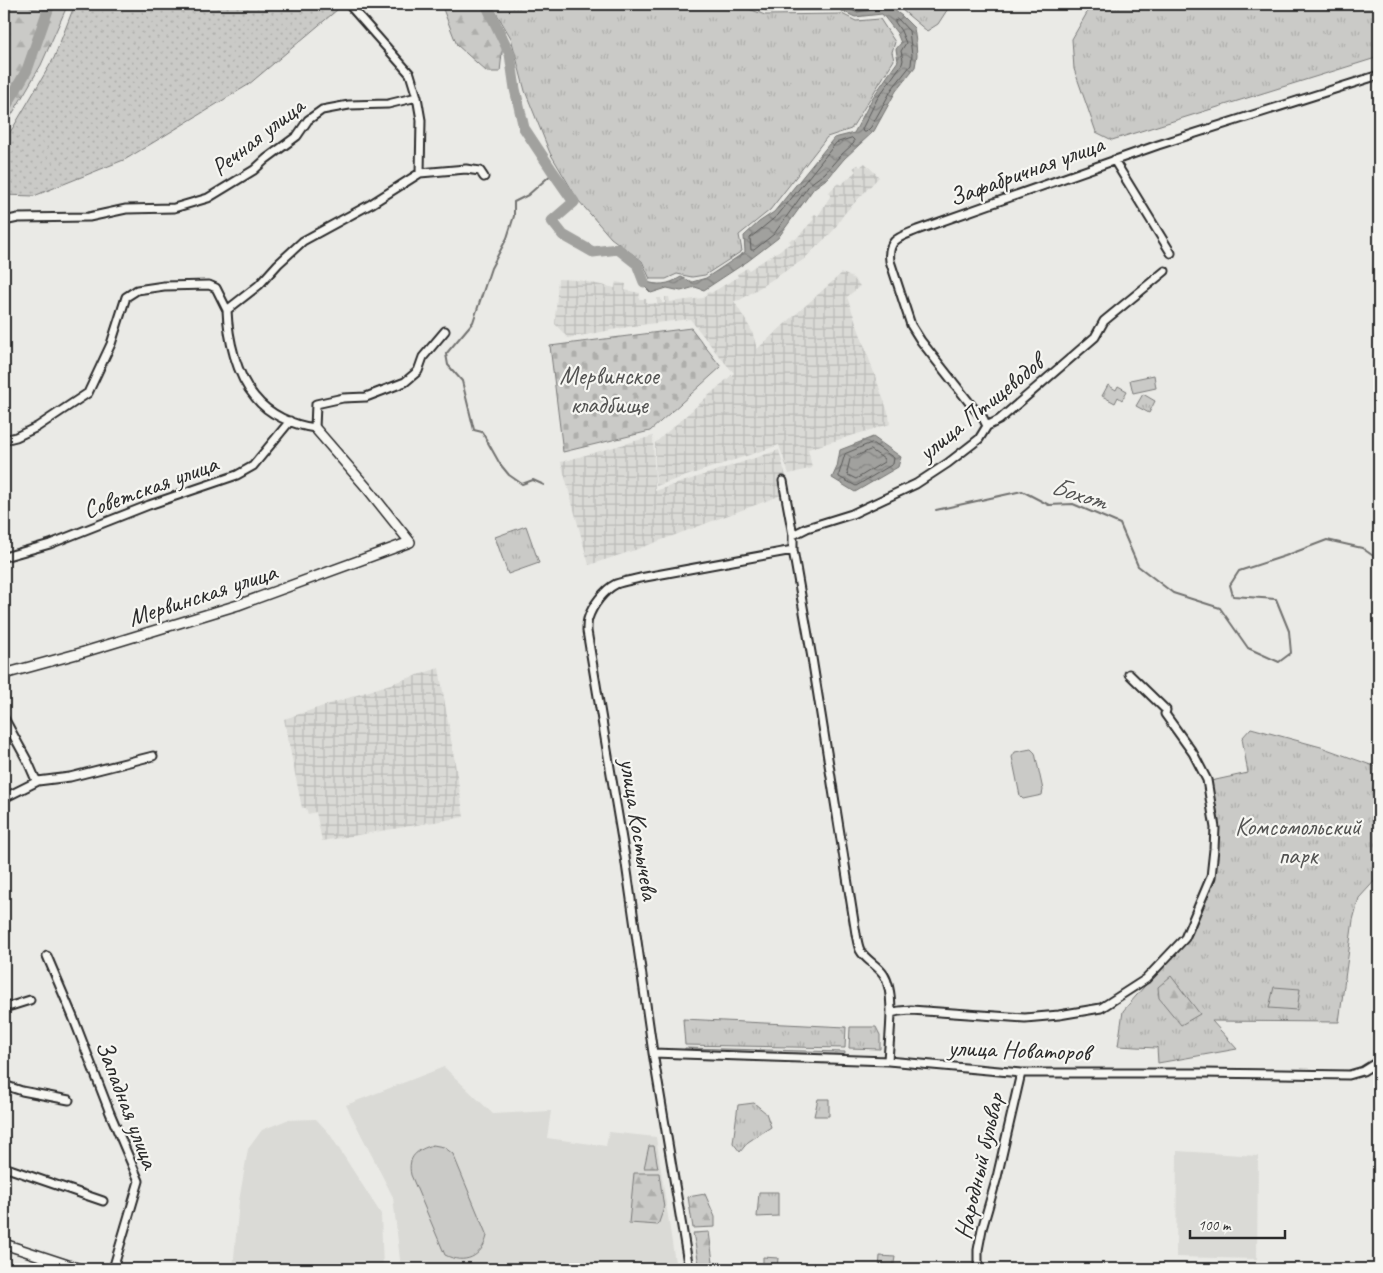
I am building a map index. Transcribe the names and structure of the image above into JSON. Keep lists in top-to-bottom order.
{
  "streets": {
    "street": [
      "Речная улица",
      "Зафабричная улица",
      "улица Птицеводов",
      "Советская улица",
      "Мервинская улица",
      "улица Костычева",
      "улица Новаторов",
      "Западная улица",
      "Народный бульвар"
    ]
  },
  "crossings": [
    ["Зафабричная улица", "улица Птицеводов"],
    ["улица Костычева", "улица Новаторов"],
    ["улица Новаторов", "Народный бульвар"]
  ],
  "water": ["Бохот"],
  "parks": ["Мервинское кладбище", "Комсомольский парк"],
  "scale_bar": "100 m"
}
